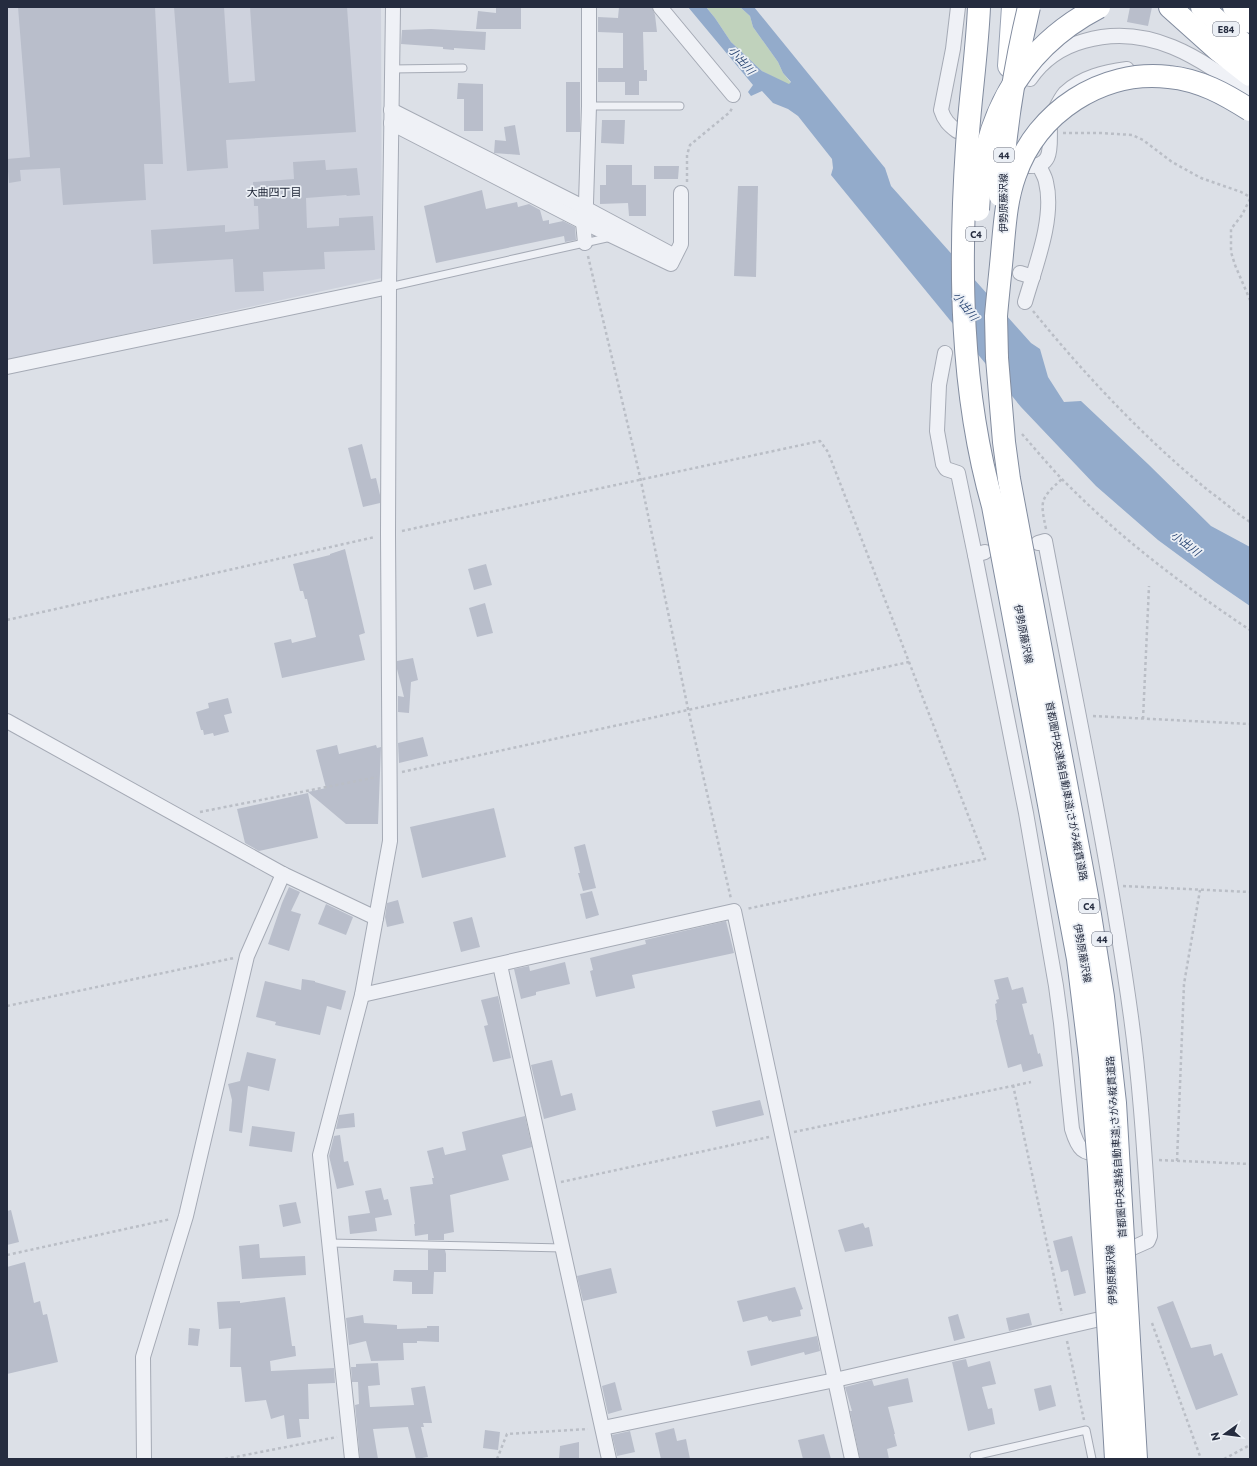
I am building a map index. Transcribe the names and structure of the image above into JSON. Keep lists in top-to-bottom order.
{
  "streets": {
    "main road": [
      "E84",
      "44",
      "伊勢原藤沢線",
      "C4",
      "首都圏中央連絡自動車道;さがみ縦貫道路"
    ]
  },
  "crossings": [
    ["44", "伊勢原藤沢線"],
    ["44", "C4"],
    ["44", "首都圏中央連絡自動車道;さがみ縦貫道路"],
    ["伊勢原藤沢線", "C4"],
    ["伊勢原藤沢線", "首都圏中央連絡自動車道;さがみ縦貫道路"],
    ["C4", "首都圏中央連絡自動車道;さがみ縦貫道路"]
  ],
  "districts": ["大曲四丁目"],
  "water": ["小出川"],
  "north": "left"
}
